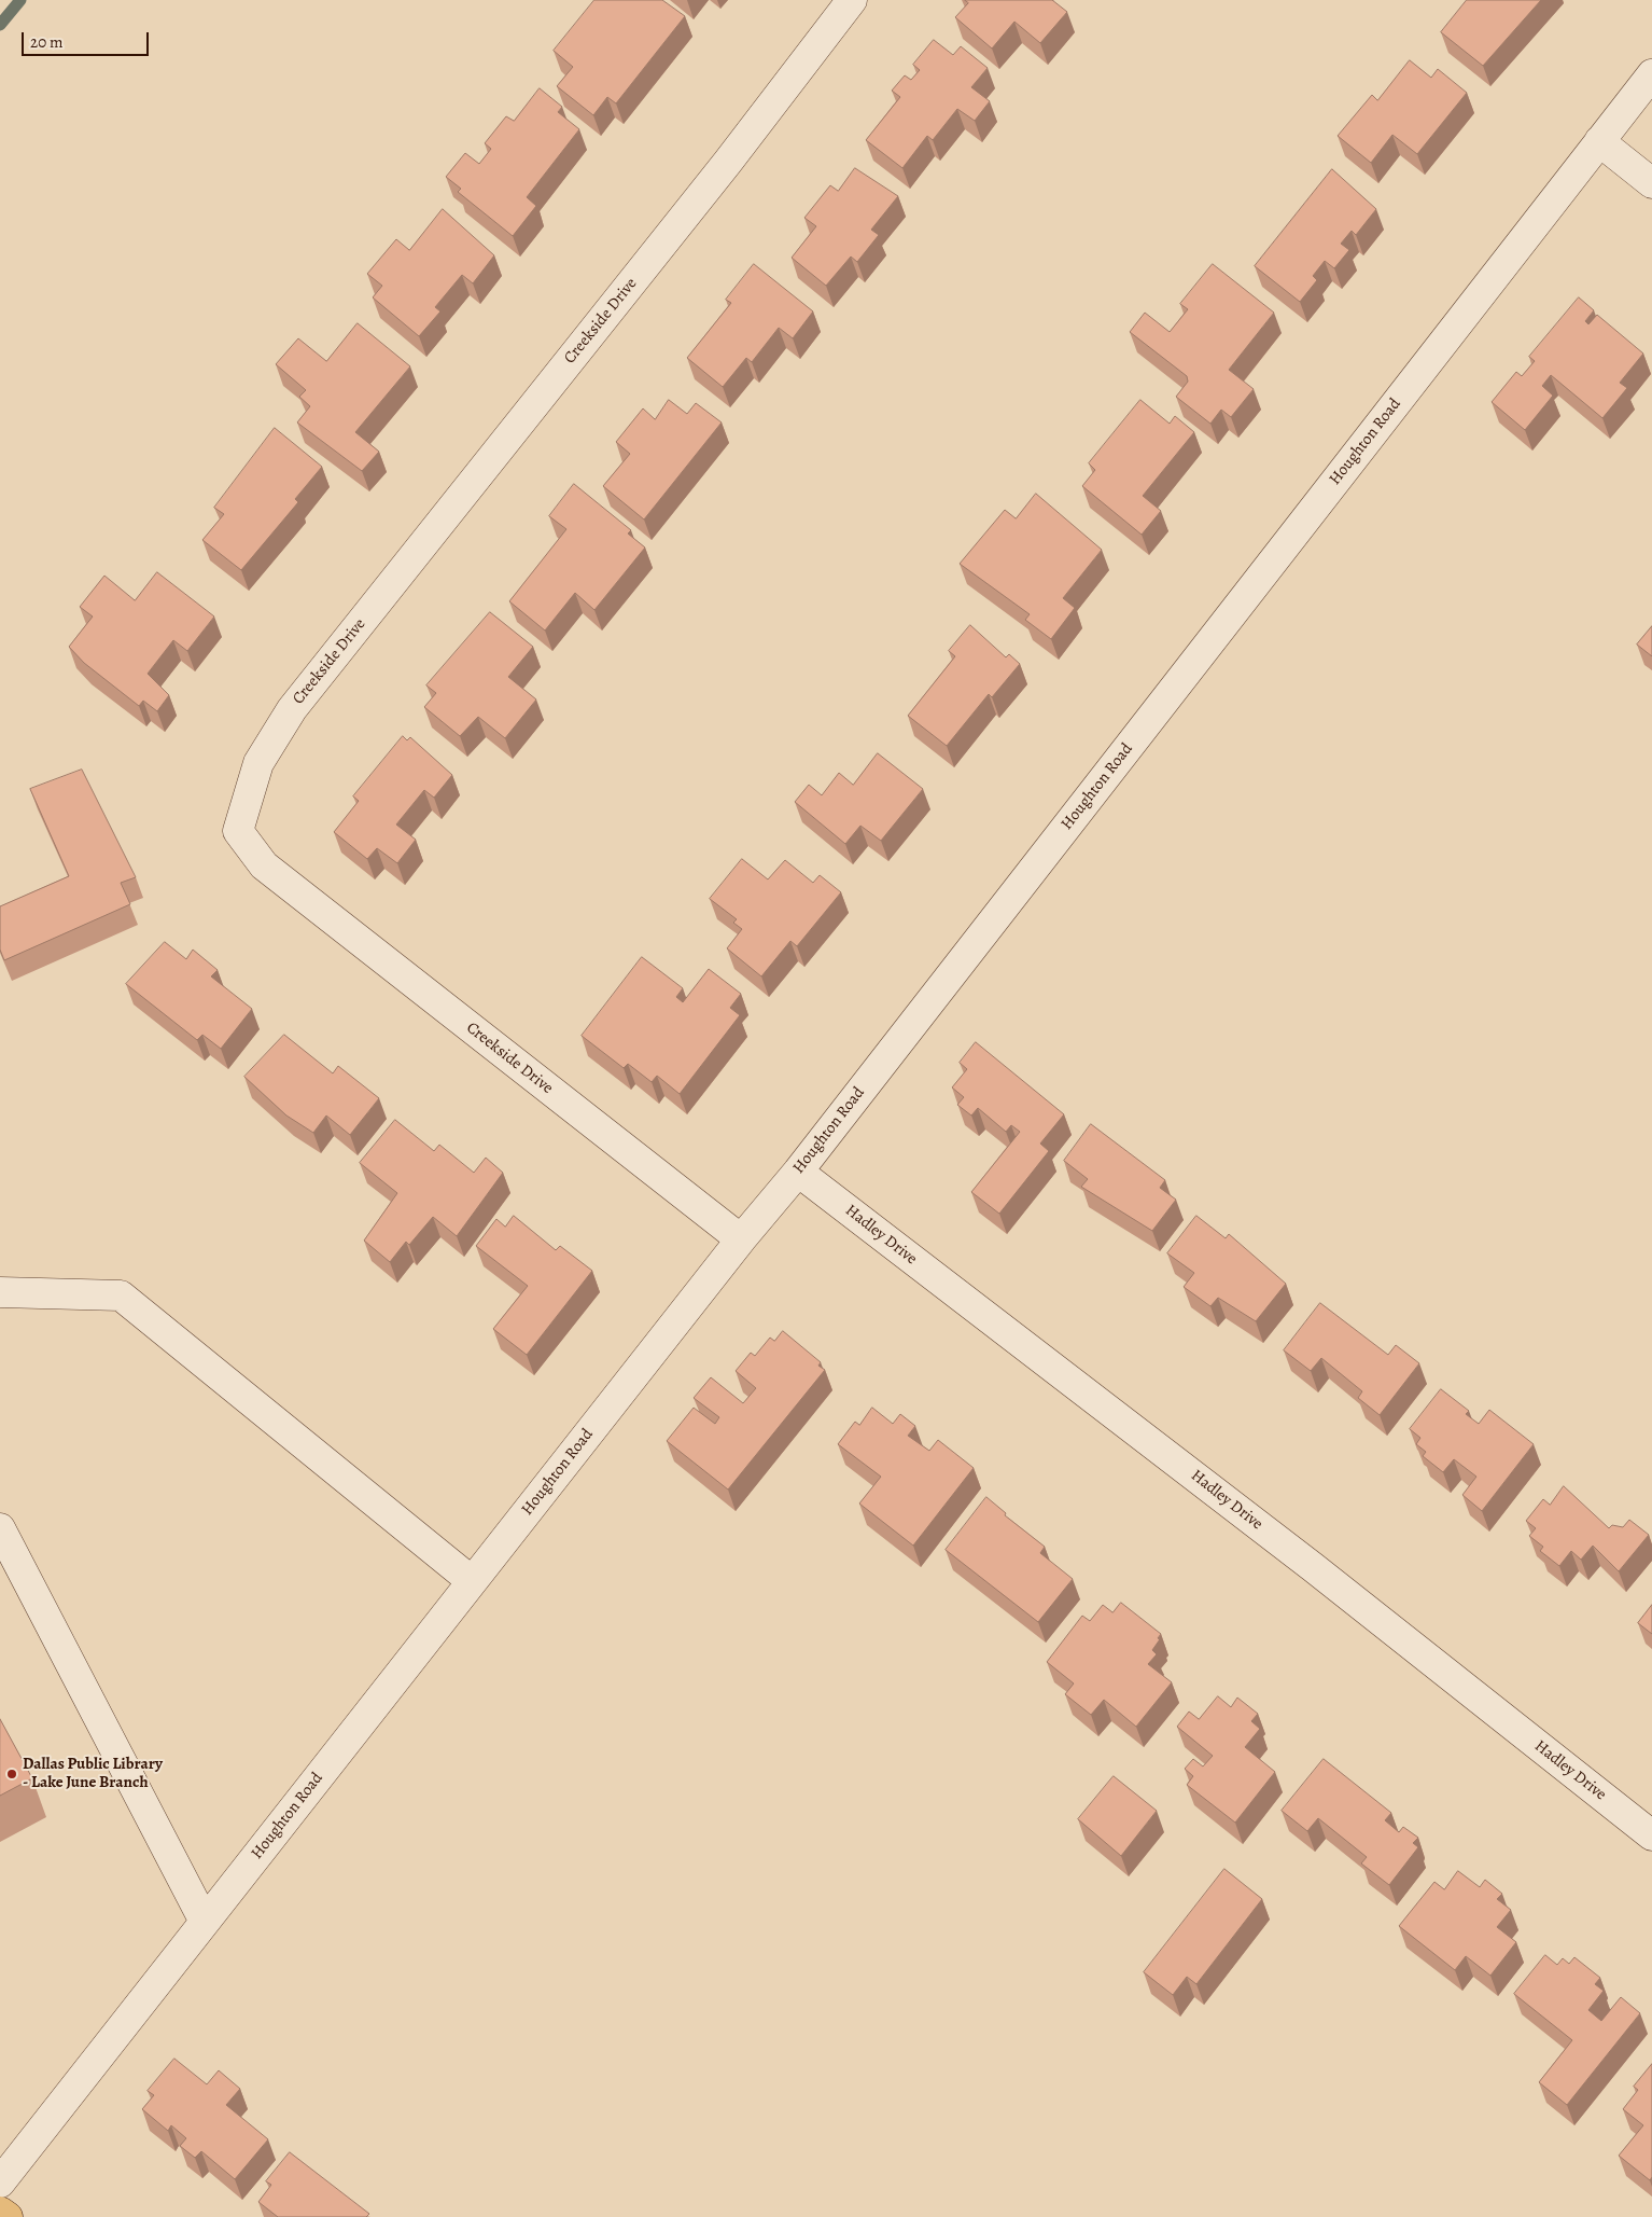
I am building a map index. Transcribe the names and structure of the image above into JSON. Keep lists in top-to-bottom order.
{
  "streets": {
    "street": ["Creekside Drive", "Houghton Road", "Hadley Drive"]
  },
  "crossings": [
    ["Creekside Drive", "Houghton Road"],
    ["Houghton Road", "Hadley Drive"]
  ],
  "places": ["Dallas Public Library - Lake June Branch"],
  "scale_bar": "20 m"
}
